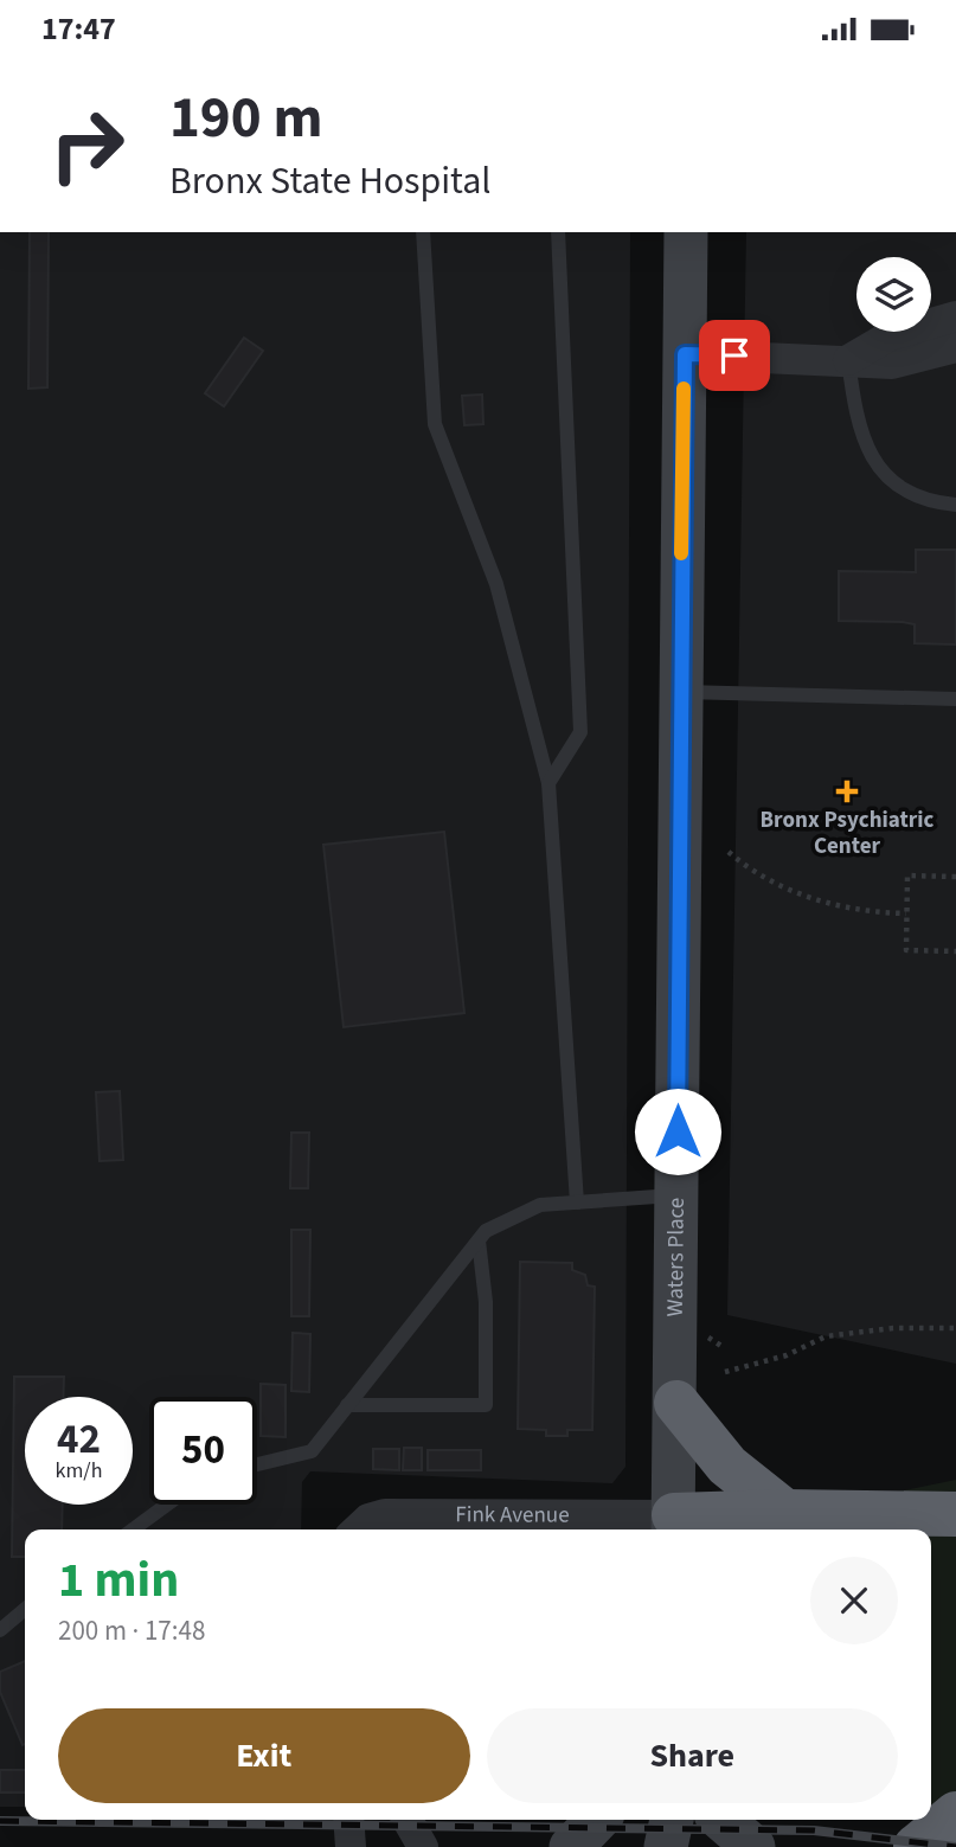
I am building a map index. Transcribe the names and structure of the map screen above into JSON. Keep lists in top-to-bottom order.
{
  "streets": {
    "main road": ["Waters Place"],
    "street": ["Fink Avenue"]
  },
  "crossings": [
    ["Waters Place", "Fink Avenue"]
  ],
  "places": {
    "health": ["Bronx Psychiatric Center"]
  },
  "page": {
    "status": "17:47",
    "turn": ["190 m", "Bronx State Hospital"],
    "speed": "42 km/h",
    "limit": "50",
    "heading": ["1 min", "200 m · 17:48"],
    "buttons": ["Exit", "Share"]
  }
}
